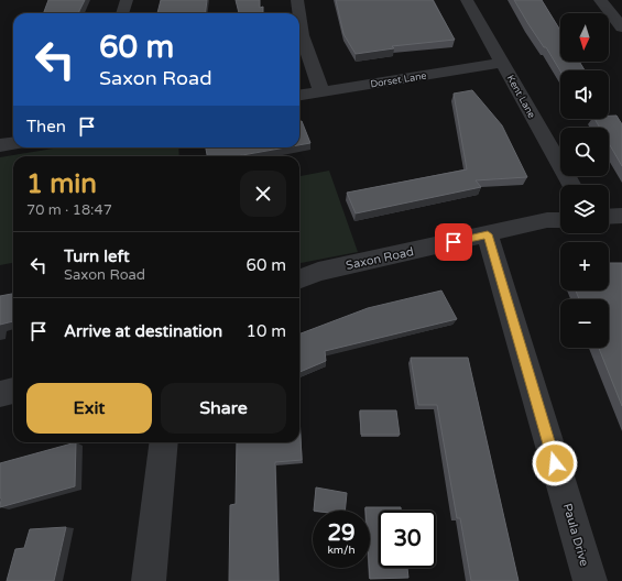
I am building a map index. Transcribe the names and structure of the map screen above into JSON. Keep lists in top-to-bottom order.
{
  "streets": {
    "street": [
      "Dorset Lane",
      "Kent Lane",
      "Saxon Road",
      "Paula Drive"
    ]
  },
  "crossings": [
    ["Dorset Lane", "Kent Lane"],
    ["Saxon Road", "Paula Drive"]
  ],
  "north": "bottom",
  "page": {
    "map_buttons": ["+", "−"],
    "turn": ["60 m", "Saxon Road"],
    "then": "Then",
    "heading": ["1 min", "70 m · 18:47"],
    "list": [
      {
        "name": "Turn left",
        "note": "Saxon Road",
        "value": "60 m"
      },
      {
        "name": "Arrive at destination",
        "value": "10 m"
      }
    ],
    "buttons": ["Exit", "Share"],
    "speed": "29 km/h",
    "limit": "30"
  }
}
